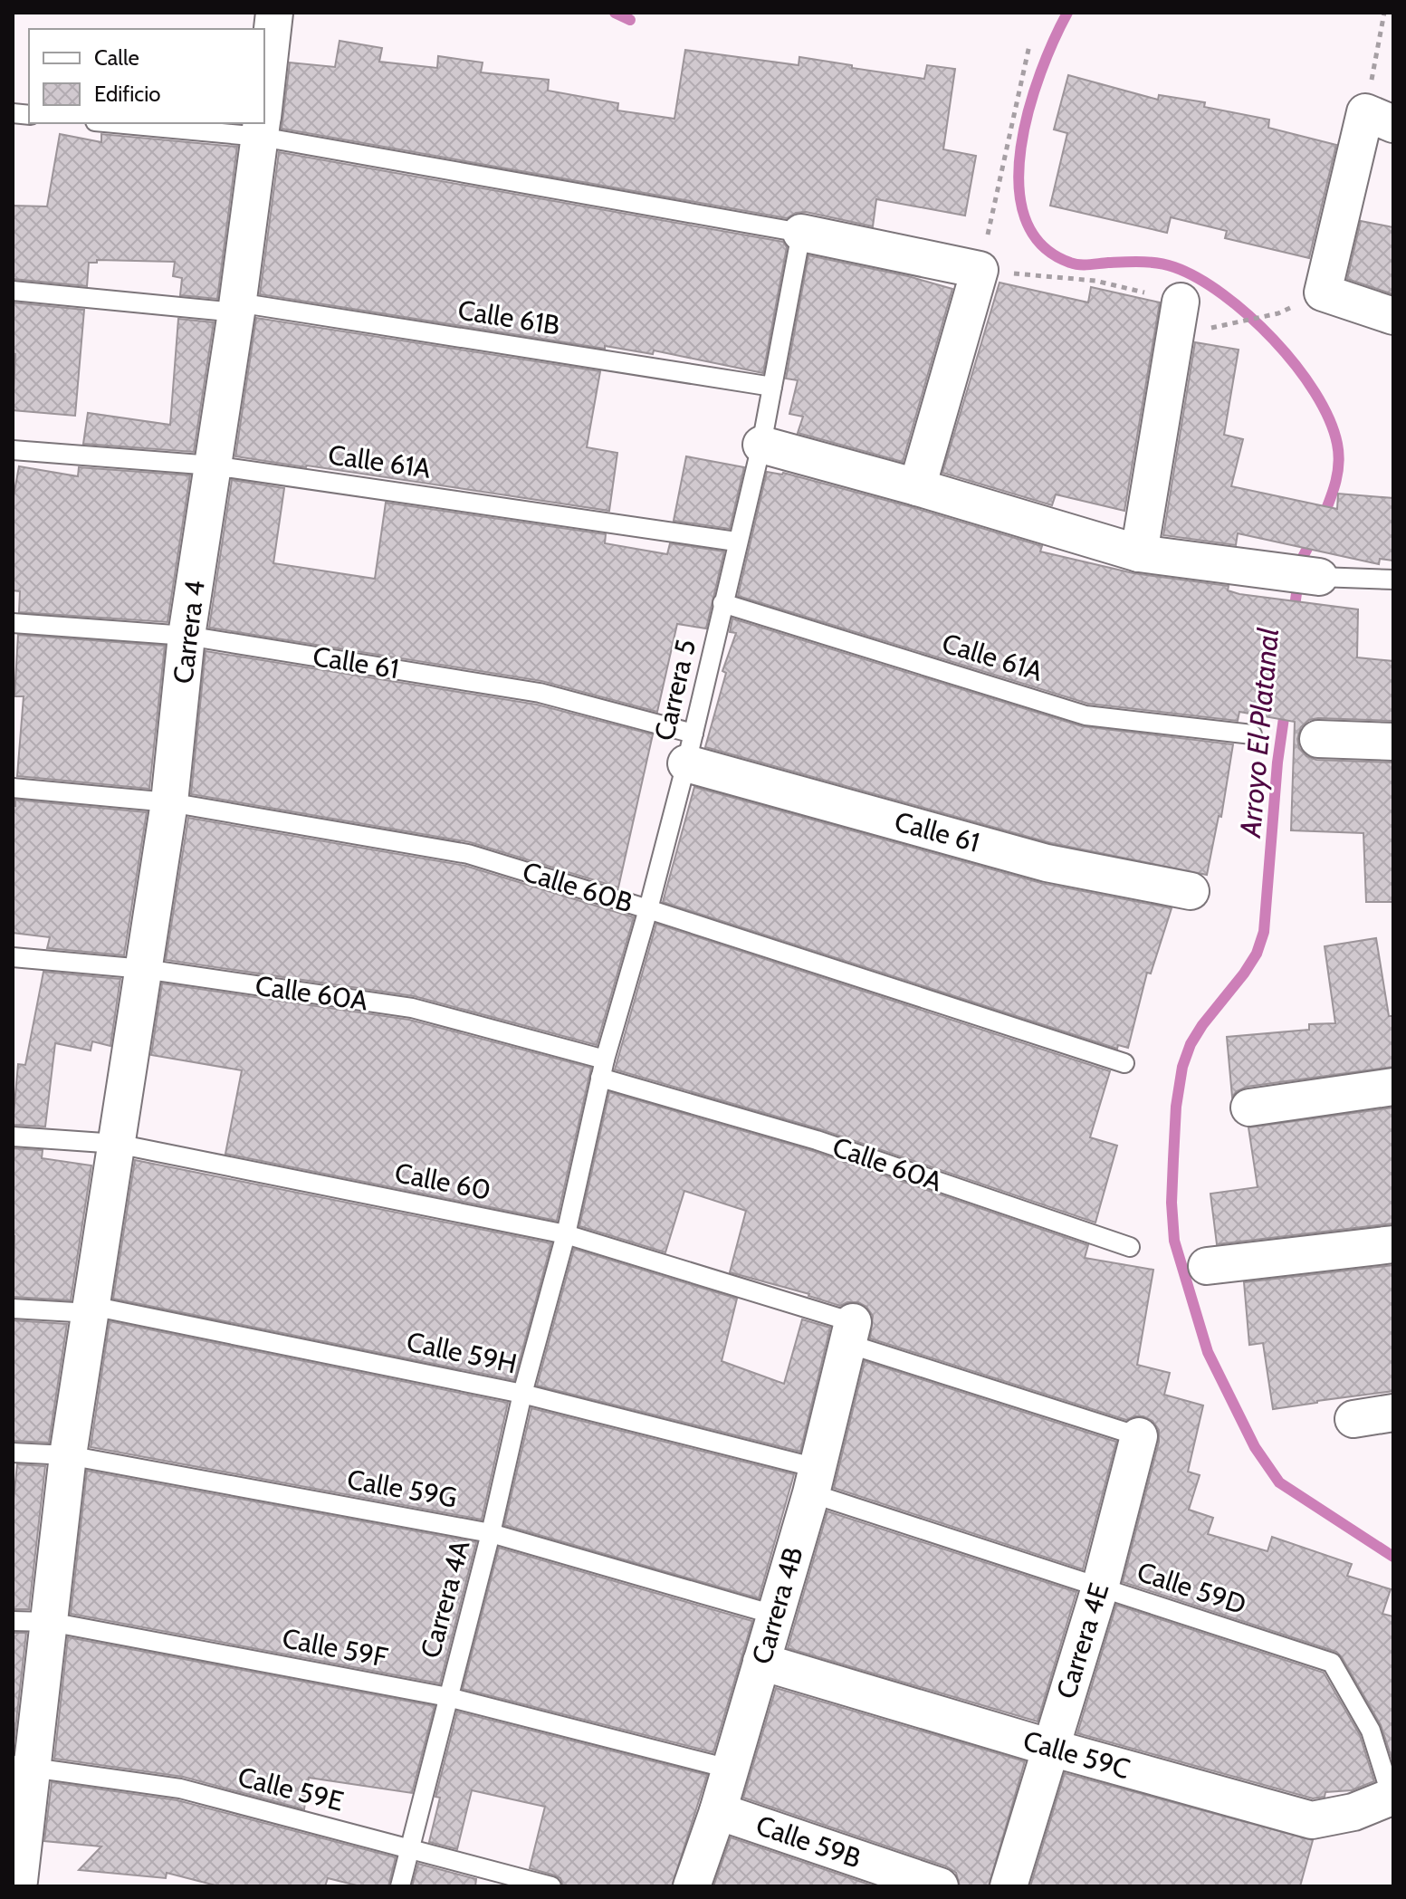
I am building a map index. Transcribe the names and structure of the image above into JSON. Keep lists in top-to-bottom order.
{
  "streets": {
    "street": [
      "Carrera 4",
      "Calle 61",
      "Carrera 4B",
      "Carrera 4E",
      "Calle 59C",
      "Calle 59B"
    ],
    "lane": [
      "Calle 61B",
      "Calle 61A",
      "Carrera 5",
      "Calle 60B",
      "Calle 60A",
      "Calle 60",
      "Calle 59H",
      "Calle 59G",
      "Calle 59D",
      "Carrera 4A",
      "Calle 59F",
      "Calle 59E"
    ]
  },
  "crossings": [
    ["Calle 61B", "Carrera 4"],
    ["Calle 61B", "Carrera 5"],
    ["Calle 61A", "Carrera 4"],
    ["Calle 61A", "Carrera 5"],
    ["Carrera 4", "Calle 61"],
    ["Carrera 4", "Calle 60B"],
    ["Carrera 4", "Calle 60A"],
    ["Carrera 4", "Calle 60"],
    ["Carrera 4", "Calle 59H"],
    ["Carrera 4", "Calle 59G"],
    ["Carrera 4", "Calle 59F"],
    ["Carrera 4", "Calle 59E"],
    ["Calle 61", "Carrera 5"],
    ["Carrera 5", "Calle 60B"],
    ["Carrera 5", "Calle 60A"],
    ["Carrera 5", "Carrera 4A"],
    ["Calle 60", "Carrera 4A"],
    ["Calle 60", "Carrera 4B"],
    ["Calle 60", "Carrera 4E"],
    ["Calle 59H", "Calle 59D"],
    ["Calle 59H", "Carrera 4A"],
    ["Calle 59H", "Carrera 4B"],
    ["Calle 59G", "Carrera 4A"],
    ["Calle 59G", "Carrera 4B"],
    ["Calle 59D", "Carrera 4B"],
    ["Calle 59D", "Carrera 4E"],
    ["Calle 59D", "Calle 59C"],
    ["Carrera 4A", "Calle 59F"],
    ["Carrera 4A", "Calle 59E"],
    ["Carrera 4B", "Calle 59F"],
    ["Carrera 4B", "Calle 59C"],
    ["Carrera 4B", "Calle 59B"],
    ["Carrera 4E", "Calle 59C"]
  ],
  "water": ["Arroyo El Platanal"],
  "legend": ["Calle", "Edificio"]
}
